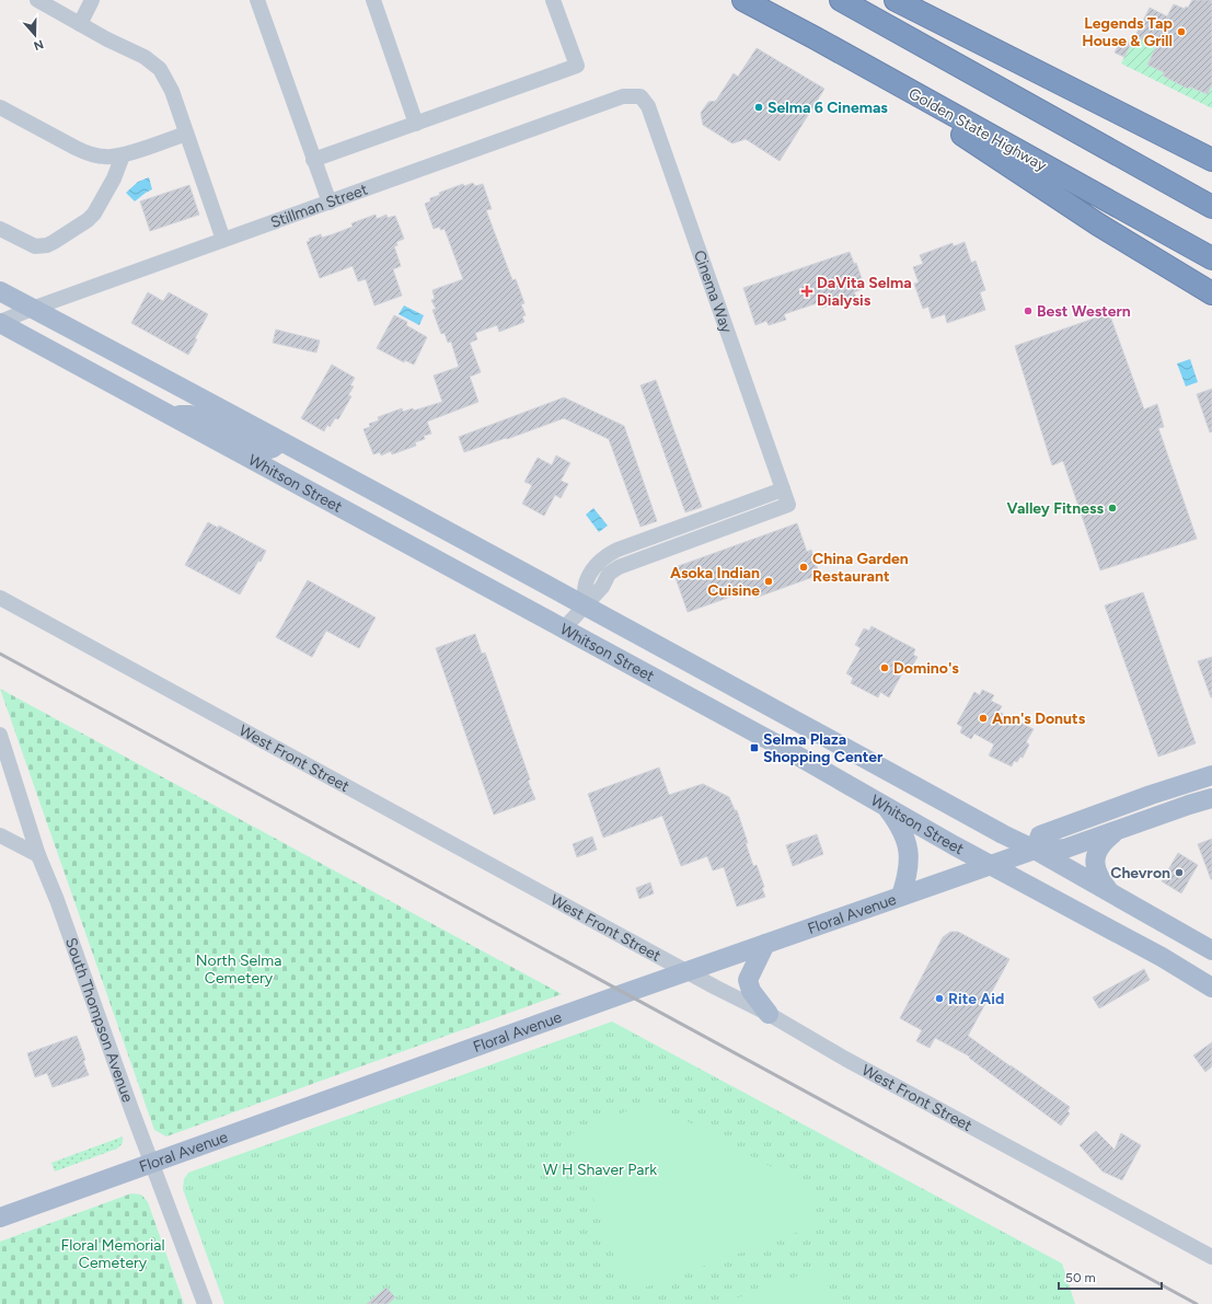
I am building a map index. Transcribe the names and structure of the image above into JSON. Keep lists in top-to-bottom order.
{
  "streets": {
    "highway": ["Golden State Highway"],
    "main road": ["Whitson Street", "Floral Avenue"],
    "street": [
      "Stillman Street",
      "Cinema Way",
      "West Front Street",
      "South Thompson Avenue"
    ]
  },
  "crossings": [
    ["Stillman Street", "Cinema Way"],
    ["Stillman Street", "Whitson Street"],
    ["Cinema Way", "Whitson Street"],
    ["Whitson Street", "Floral Avenue"],
    ["West Front Street", "Floral Avenue"],
    ["Floral Avenue", "South Thompson Avenue"]
  ],
  "parks": ["North Selma Cemetery", "W H Shaver Park", "Floral Memorial Cemetery"],
  "places": {
    "other": [
      "Legends Tap House & Grill",
      "Selma 6 Cinemas",
      "Best Western",
      "Valley Fitness",
      "China Garden Restaurant",
      "Asoka Indian Cuisine",
      "Domino's",
      "Ann's Donuts",
      "Chevron",
      "Rite Aid"
    ],
    "health": ["DaVita Selma Dialysis"],
    "transit": ["Selma Plaza Shopping Center"]
  },
  "scale_bar": "50 m",
  "north": "bottom"
}
